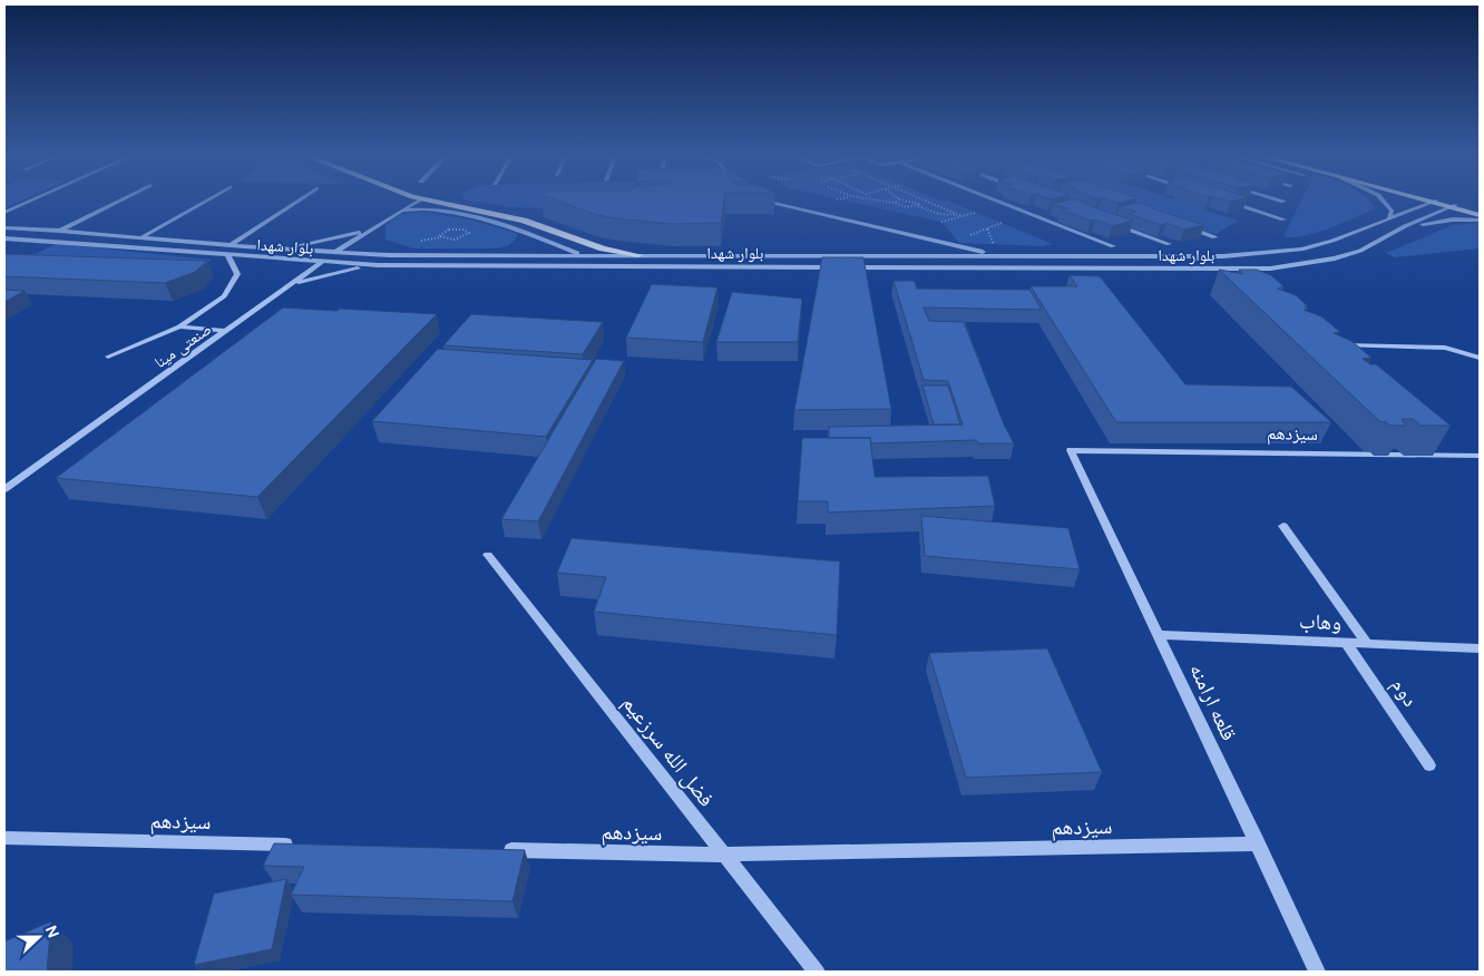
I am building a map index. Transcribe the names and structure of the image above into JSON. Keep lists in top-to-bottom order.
{
  "streets": {
    "street": [
      "بلوار شهدا",
      "صنعتی مینا",
      "سیزدهم",
      "وهاب",
      "دوم",
      "قلعه ارامنه",
      "فضل الله سرزعیم"
    ]
  },
  "crossings": [
    ["بلوار شهدا", "صنعتی مینا"],
    ["سیزدهم", "قلعه ارامنه"],
    ["سیزدهم", "فضل الله سرزعیم"],
    ["وهاب", "دوم"],
    ["وهاب", "قلعه ارامنه"]
  ],
  "north": "right"
}
